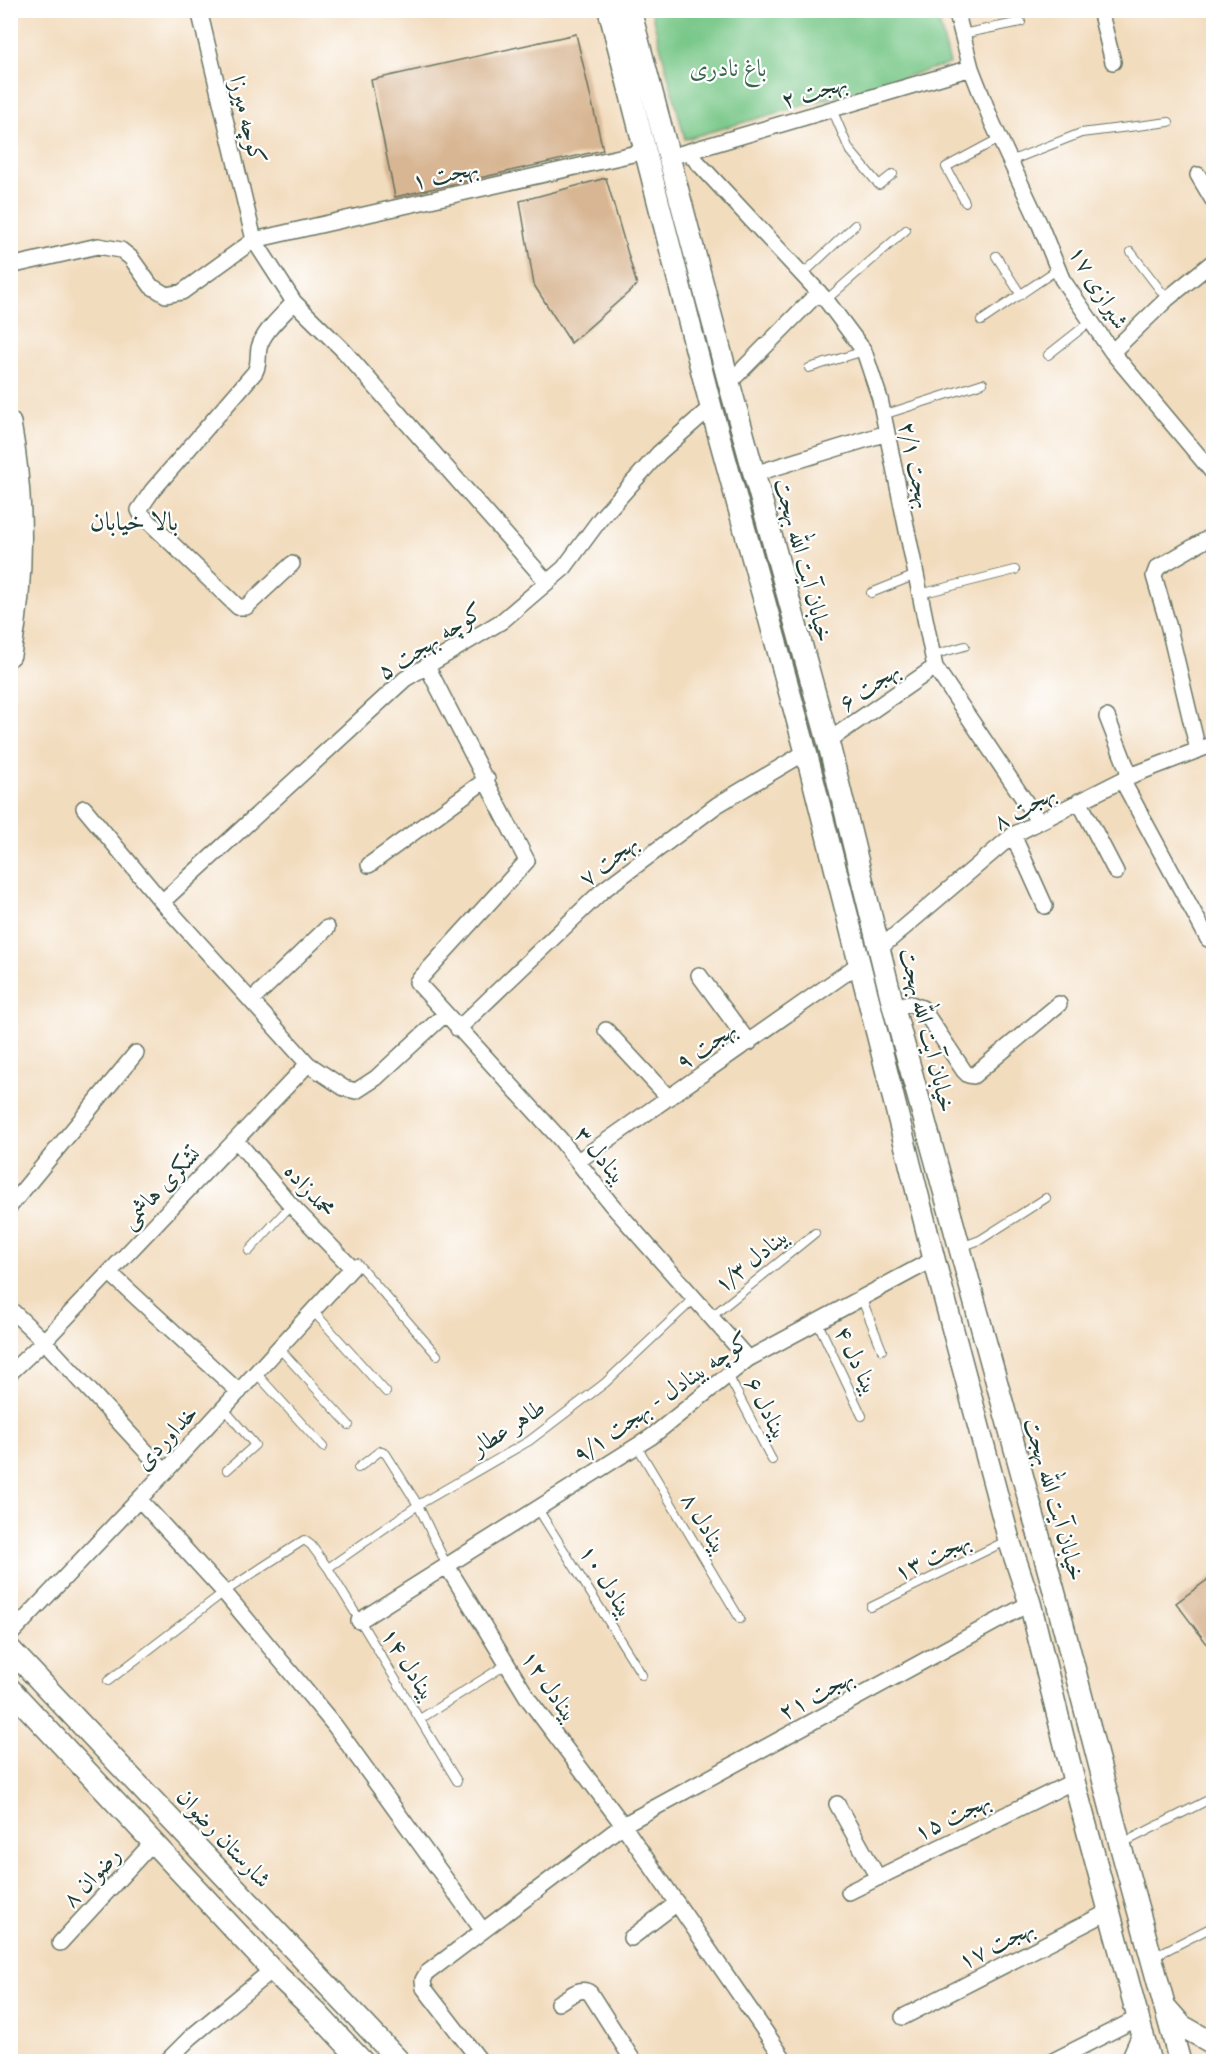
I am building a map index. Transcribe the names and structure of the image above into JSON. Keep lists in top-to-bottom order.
{
  "streets": {
    "main road": ["خیابان آیت الله بهجت", "شارستان رضوان"],
    "street": [
      "بهجت ۲",
      "کوچه میرزا",
      "بهجت ۱",
      "شیرازی ۱۷",
      "بهجت ۲/۱",
      "کوچه بهجت ۵",
      "بهجت ۶",
      "بهجت ۸",
      "بهجت ۷",
      "بهجت ۹",
      "بینادل ۳",
      "تشکری هاشمی",
      "محمدزاده",
      "کوچه بینادل - بهجت ۹/۱",
      "خداوردی",
      "بینادل ۱۲",
      "بهجت ۲۱",
      "بهجت ۱۵",
      "رضوان ۸",
      "بهجت ۱۷"
    ],
    "lane": [
      "بینادل ۱/۳",
      "بینا دل ۴",
      "بینادل ۶",
      "طاهر عطار",
      "بینادل ۸",
      "بهجت ۱۳",
      "بینادل ۱۰",
      "بینادل ۱۴"
    ]
  },
  "crossings": [
    ["بهجت ۲", "شیرازی ۱۷"],
    ["بهجت ۲", "بهجت ۲/۱"],
    ["بهجت ۲", "خیابان آیت الله بهجت"],
    ["کوچه میرزا", "بهجت ۱"],
    ["کوچه میرزا", "کوچه بهجت ۵"],
    ["بهجت ۱", "خیابان آیت الله بهجت"],
    ["بهجت ۲/۱", "خیابان آیت الله بهجت"],
    ["بهجت ۲/۱", "بهجت ۶"],
    ["بهجت ۲/۱", "بهجت ۸"],
    ["خیابان آیت الله بهجت", "کوچه بهجت ۵"],
    ["خیابان آیت الله بهجت", "بهجت ۶"],
    ["خیابان آیت الله بهجت", "بهجت ۸"],
    ["خیابان آیت الله بهجت", "بهجت ۷"],
    ["خیابان آیت الله بهجت", "بهجت ۹"],
    ["خیابان آیت الله بهجت", "کوچه بینادل - بهجت ۹/۱"],
    ["خیابان آیت الله بهجت", "بهجت ۱۳"],
    ["خیابان آیت الله بهجت", "بهجت ۲۱"],
    ["خیابان آیت الله بهجت", "بهجت ۱۵"],
    ["خیابان آیت الله بهجت", "بهجت ۱۷"],
    ["بهجت ۷", "بینادل ۳"],
    ["بهجت ۹", "بینادل ۳"],
    ["بینادل ۳", "بینادل ۱/۳"],
    ["بینادل ۳", "کوچه بینادل - بهجت ۹/۱"],
    ["بینادل ۳", "طاهر عطار"],
    ["تشکری هاشمی", "محمدزاده"],
    ["محمدزاده", "خداوردی"],
    ["بینا دل ۴", "کوچه بینادل - بهجت ۹/۱"],
    ["کوچه بینادل - بهجت ۹/۱", "بینادل ۶"],
    ["کوچه بینادل - بهجت ۹/۱", "بینادل ۸"],
    ["کوچه بینادل - بهجت ۹/۱", "بینادل ۱۰"],
    ["کوچه بینادل - بهجت ۹/۱", "بینادل ۱۴"],
    ["کوچه بینادل - بهجت ۹/۱", "بینادل ۱۲"],
    ["طاهر عطار", "بینادل ۱۴"],
    ["بینادل ۱۲", "بهجت ۲۱"]
  ],
  "districts": ["بالا خیابان"],
  "parks": ["باغ نادری"]
}
